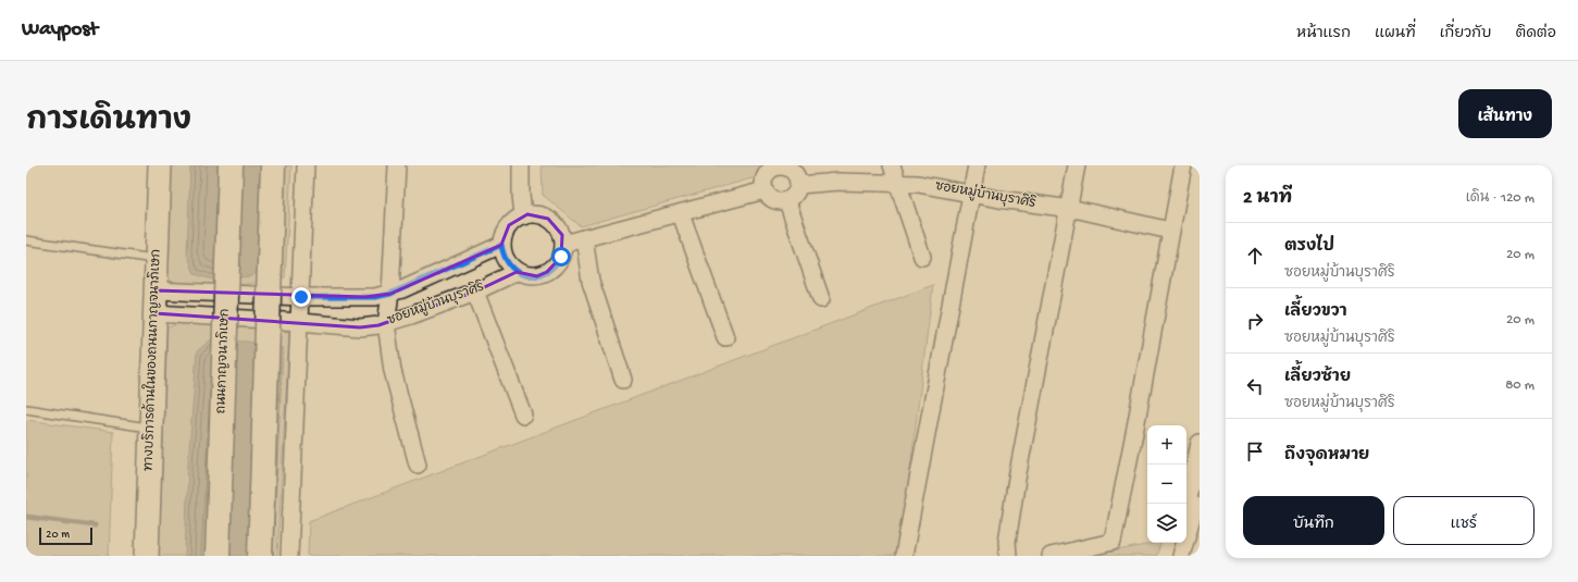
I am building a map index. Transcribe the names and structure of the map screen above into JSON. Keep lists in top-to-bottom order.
{
  "streets": {
    "highway": ["ถนนกาญจนาภิเษก"],
    "main road": ["ทางบริการด้านในของถนนกาญจนาภิเษก"],
    "street": ["ซอยหมู่บ้านบุราศิริ"]
  },
  "crossings": [
    ["ซอยหมู่บ้านบุราศิริ", "ทางบริการด้านในของถนนกาญจนาภิเษก"]
  ],
  "scale_bar": "20 m",
  "page": {
    "header": "Waypost",
    "nav": [
      "หน้าแรก",
      "แผนที่",
      "เกี่ยวกับ",
      "ติดต่อ"
    ],
    "title": "การเดินทาง",
    "buttons": [
      "เส้นทาง",
      ["บันทึก", "แชร์"]
    ],
    "heading": ["2 นาที", "เดิน · 120 m"],
    "list": [
      ["ตรงไป", "ซอยหมู่บ้านบุราศิริ", "20 m"],
      ["เลี้ยวขวา", "ซอยหมู่บ้านบุราศิริ", "20 m"],
      ["เลี้ยวซ้าย", "ซอยหมู่บ้านบุราศิริ", "80 m"],
      "ถึงจุดหมาย"
    ],
    "map_buttons": ["+", "−"],
    "scale": "20 m"
  }
}
